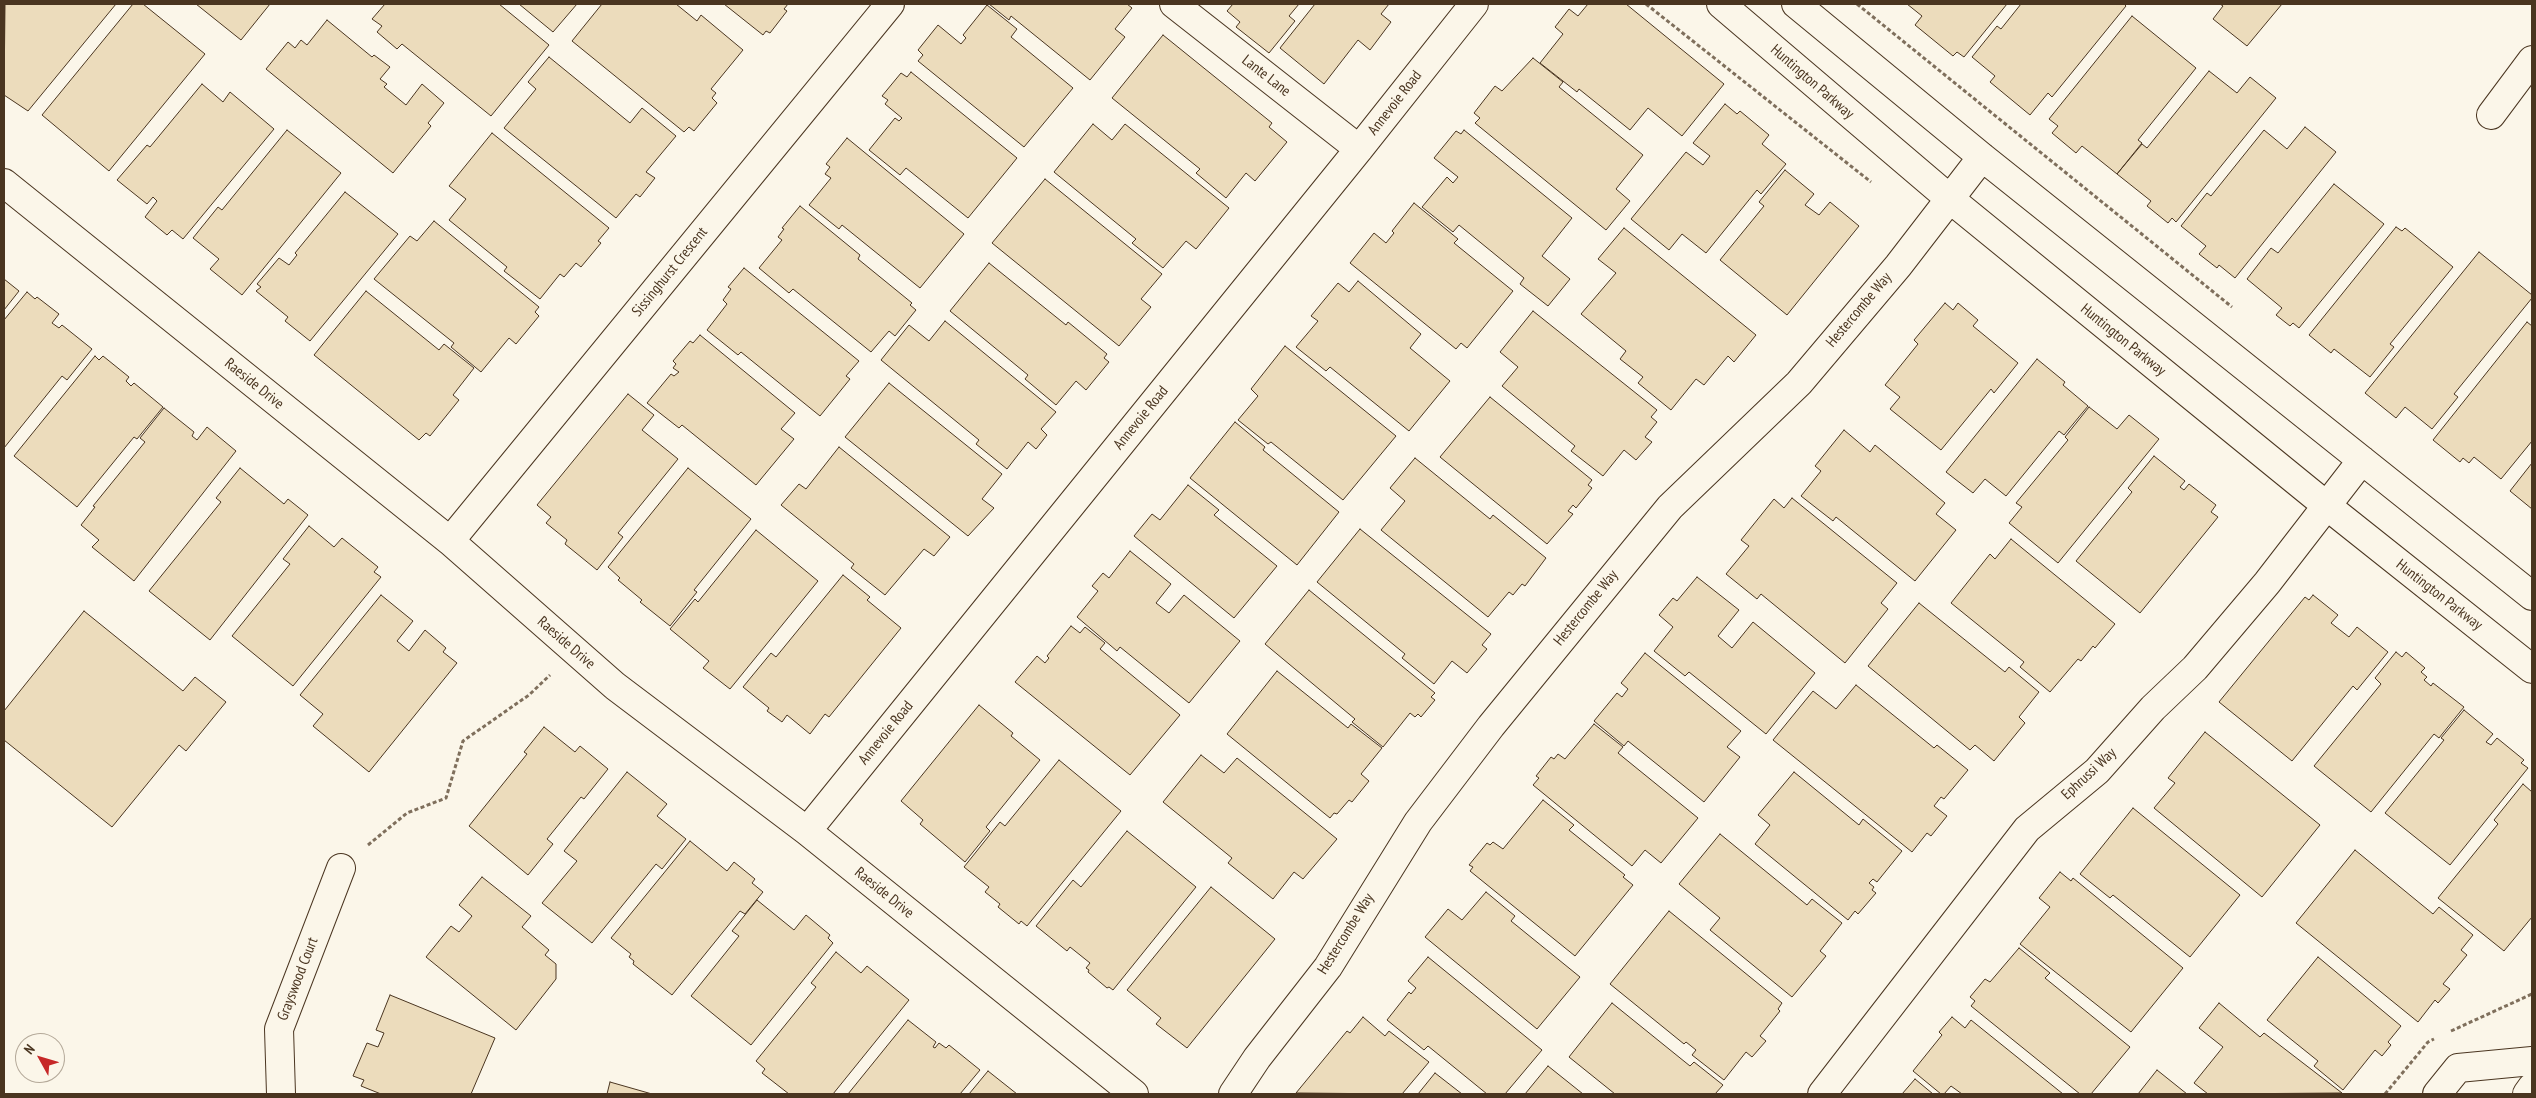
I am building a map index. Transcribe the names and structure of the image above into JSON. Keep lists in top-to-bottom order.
{
  "streets": {
    "street": [
      "Lante Lane",
      "Huntington Parkway",
      "Annevoie Road",
      "Sissinghurst Crescent",
      "Hestercombe Way",
      "Raeside Drive",
      "Ephrussi Way",
      "Grayswood Court"
    ]
  },
  "crossings": [
    ["Lante Lane", "Annevoie Road"],
    ["Huntington Parkway", "Hestercombe Way"],
    ["Huntington Parkway", "Ephrussi Way"],
    ["Annevoie Road", "Raeside Drive"],
    ["Sissinghurst Crescent", "Raeside Drive"]
  ],
  "north": "top left"
}
